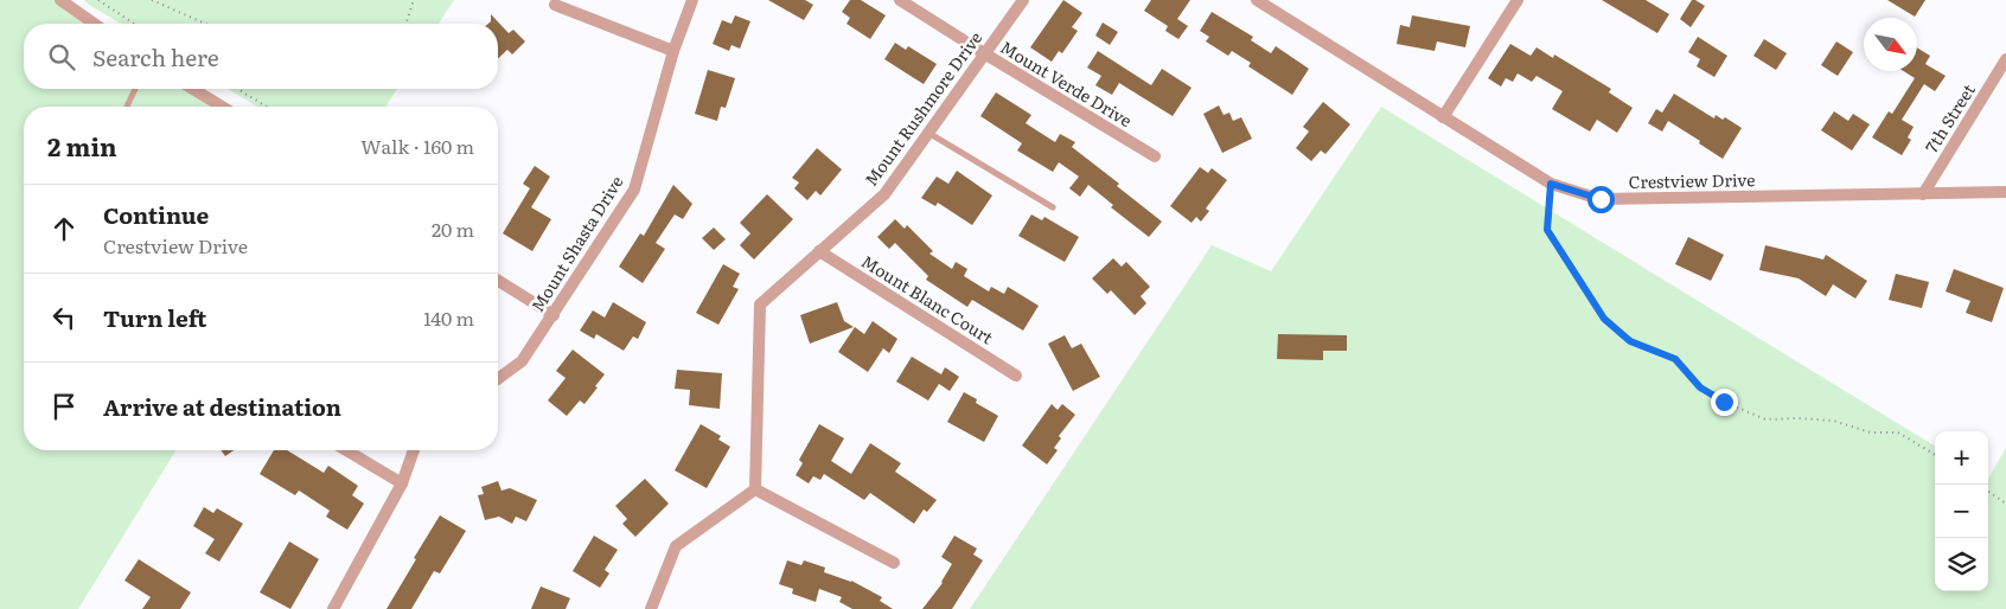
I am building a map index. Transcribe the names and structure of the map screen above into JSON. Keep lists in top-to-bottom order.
{
  "streets": {
    "street": [
      "Mount Verde Drive",
      "Mount Rushmore Drive",
      "7th Street",
      "Crestview Drive",
      "Mount Shasta Drive",
      "Mount Blanc Court"
    ]
  },
  "crossings": [
    ["Mount Verde Drive", "Mount Rushmore Drive"],
    ["Mount Rushmore Drive", "Mount Blanc Court"],
    ["7th Street", "Crestview Drive"]
  ],
  "north": "bottom right",
  "page": {
    "search": "Search here",
    "heading": ["2 min", "Walk · 160 m"],
    "list": [
      ["Continue", "Crestview Drive", "20 m"],
      ["Turn left", "140 m"],
      "Arrive at destination"
    ],
    "map_buttons": ["+", "−"]
  }
}
